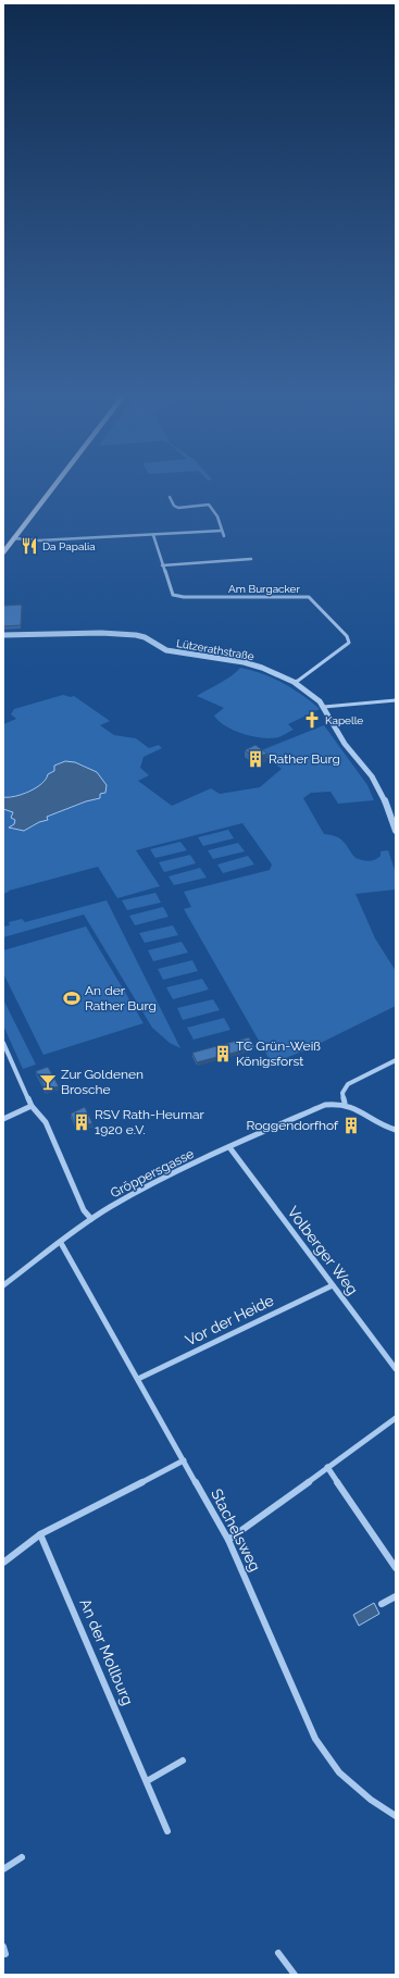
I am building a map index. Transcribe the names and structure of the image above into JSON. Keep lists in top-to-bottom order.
{
  "streets": {
    "street": [
      "Am Burgacker",
      "Lützerathstraße",
      "Gröppersgasse",
      "Volberger Weg",
      "Vor der Heide",
      "Stachelsweg",
      "An der Mollburg"
    ]
  },
  "crossings": [
    ["Am Burgacker", "Lützerathstraße"],
    ["Gröppersgasse", "Volberger Weg"],
    ["Gröppersgasse", "Stachelsweg"],
    ["Volberger Weg", "Vor der Heide"],
    ["Vor der Heide", "Stachelsweg"]
  ],
  "places": {
    "restaurant": ["Da Papalia"],
    "church": ["Kapelle"],
    "building": [
      "Rather Burg",
      "TC Grün-Weiß Königsforst",
      "RSV Rath-Heumar 1920 e.V.",
      "Roggendorfhof"
    ],
    "sports": ["An der Rather Burg"],
    "bar": ["Zur Goldenen Brosche"]
  }
}
